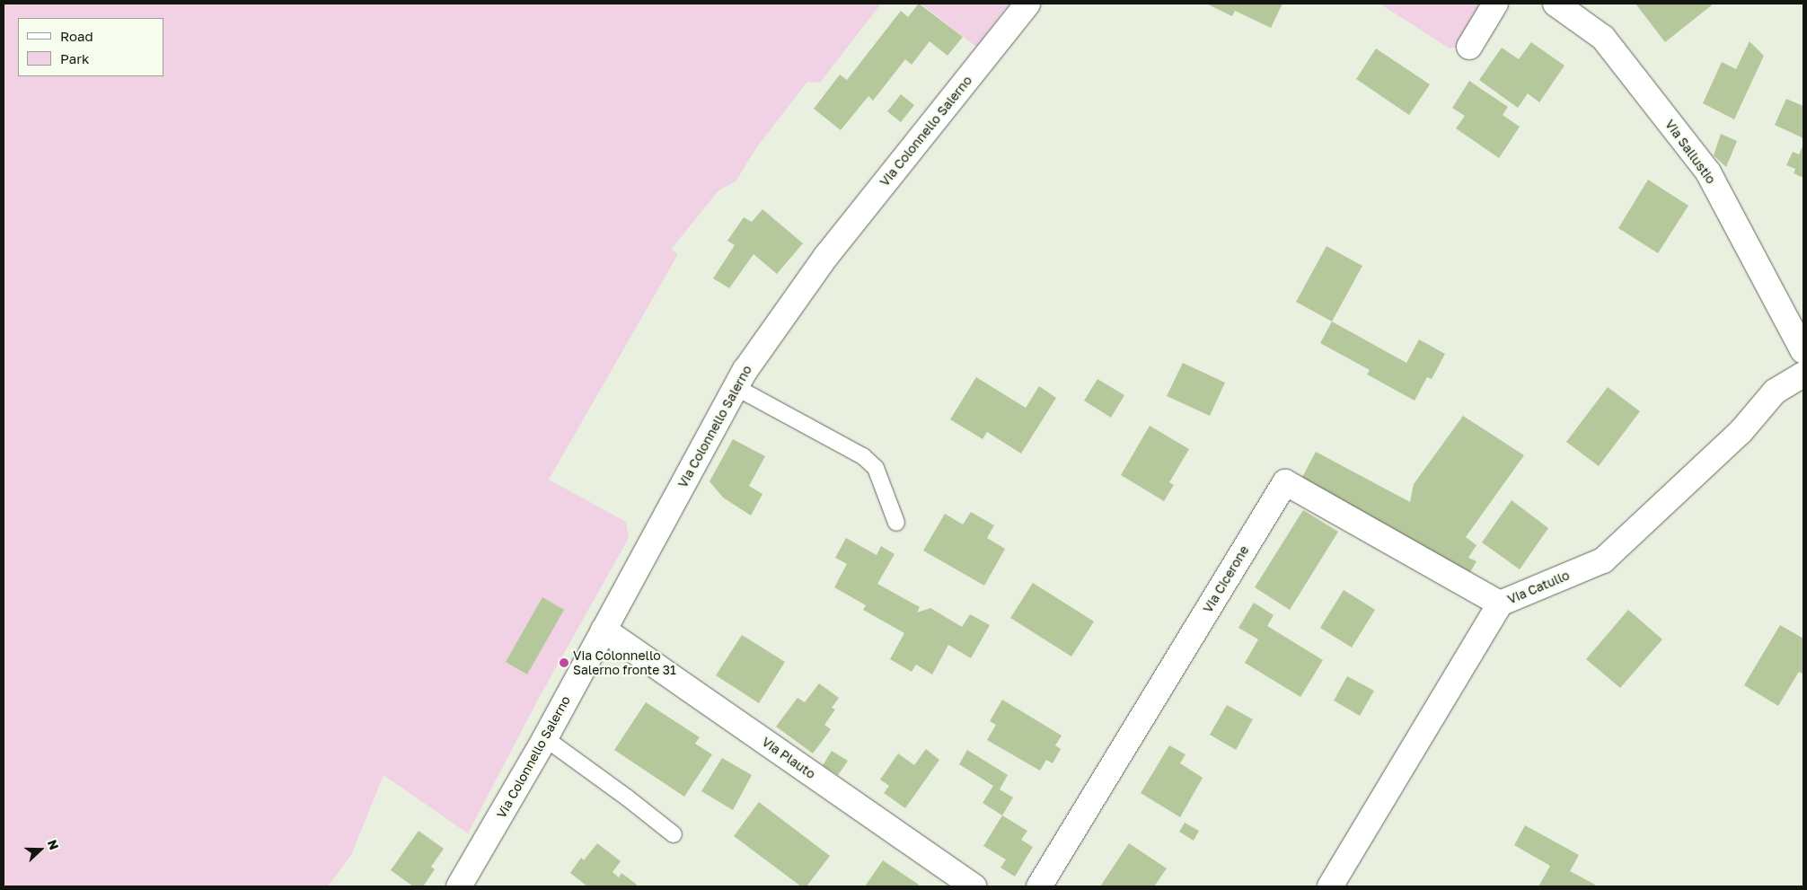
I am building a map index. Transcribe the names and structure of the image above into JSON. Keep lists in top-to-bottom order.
{
  "streets": {
    "street": [
      "Via Colonnello Salerno",
      "Via Sallustio",
      "Via Cicerone",
      "Via Catullo",
      "Via Plauto"
    ]
  },
  "crossings": [
    ["Via Colonnello Salerno", "Via Plauto"],
    ["Via Cicerone", "Via Catullo"]
  ],
  "places": ["Via Colonnello Salerno fronte 31"],
  "legend": ["Road", "Park"],
  "north": "right"
}
